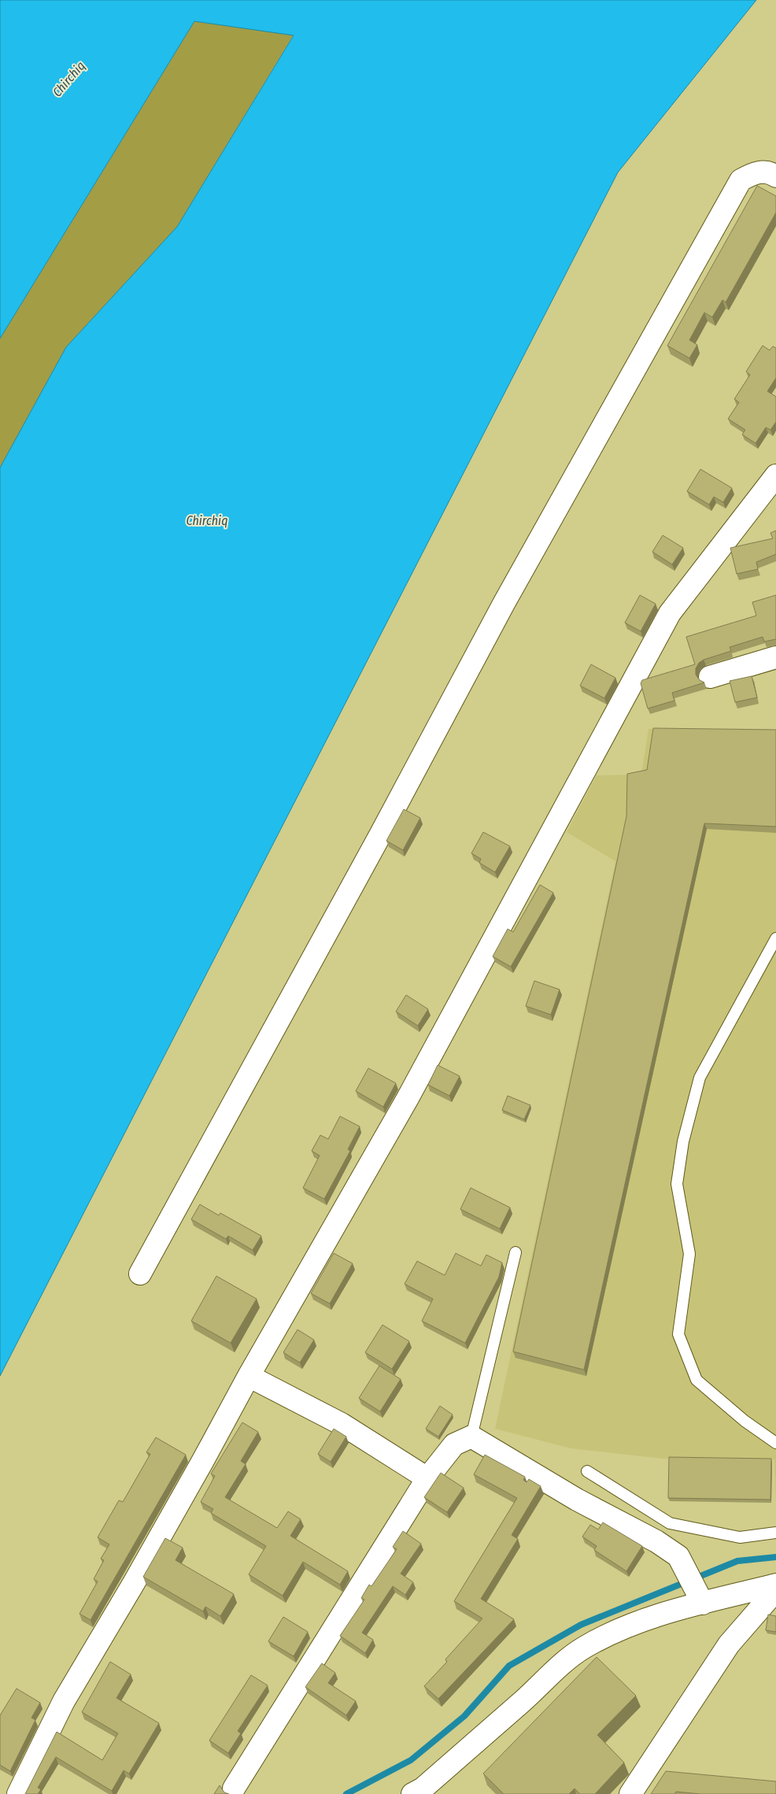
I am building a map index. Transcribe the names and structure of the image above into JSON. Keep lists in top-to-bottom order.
{
  "water": ["Chirchiq"]
}
